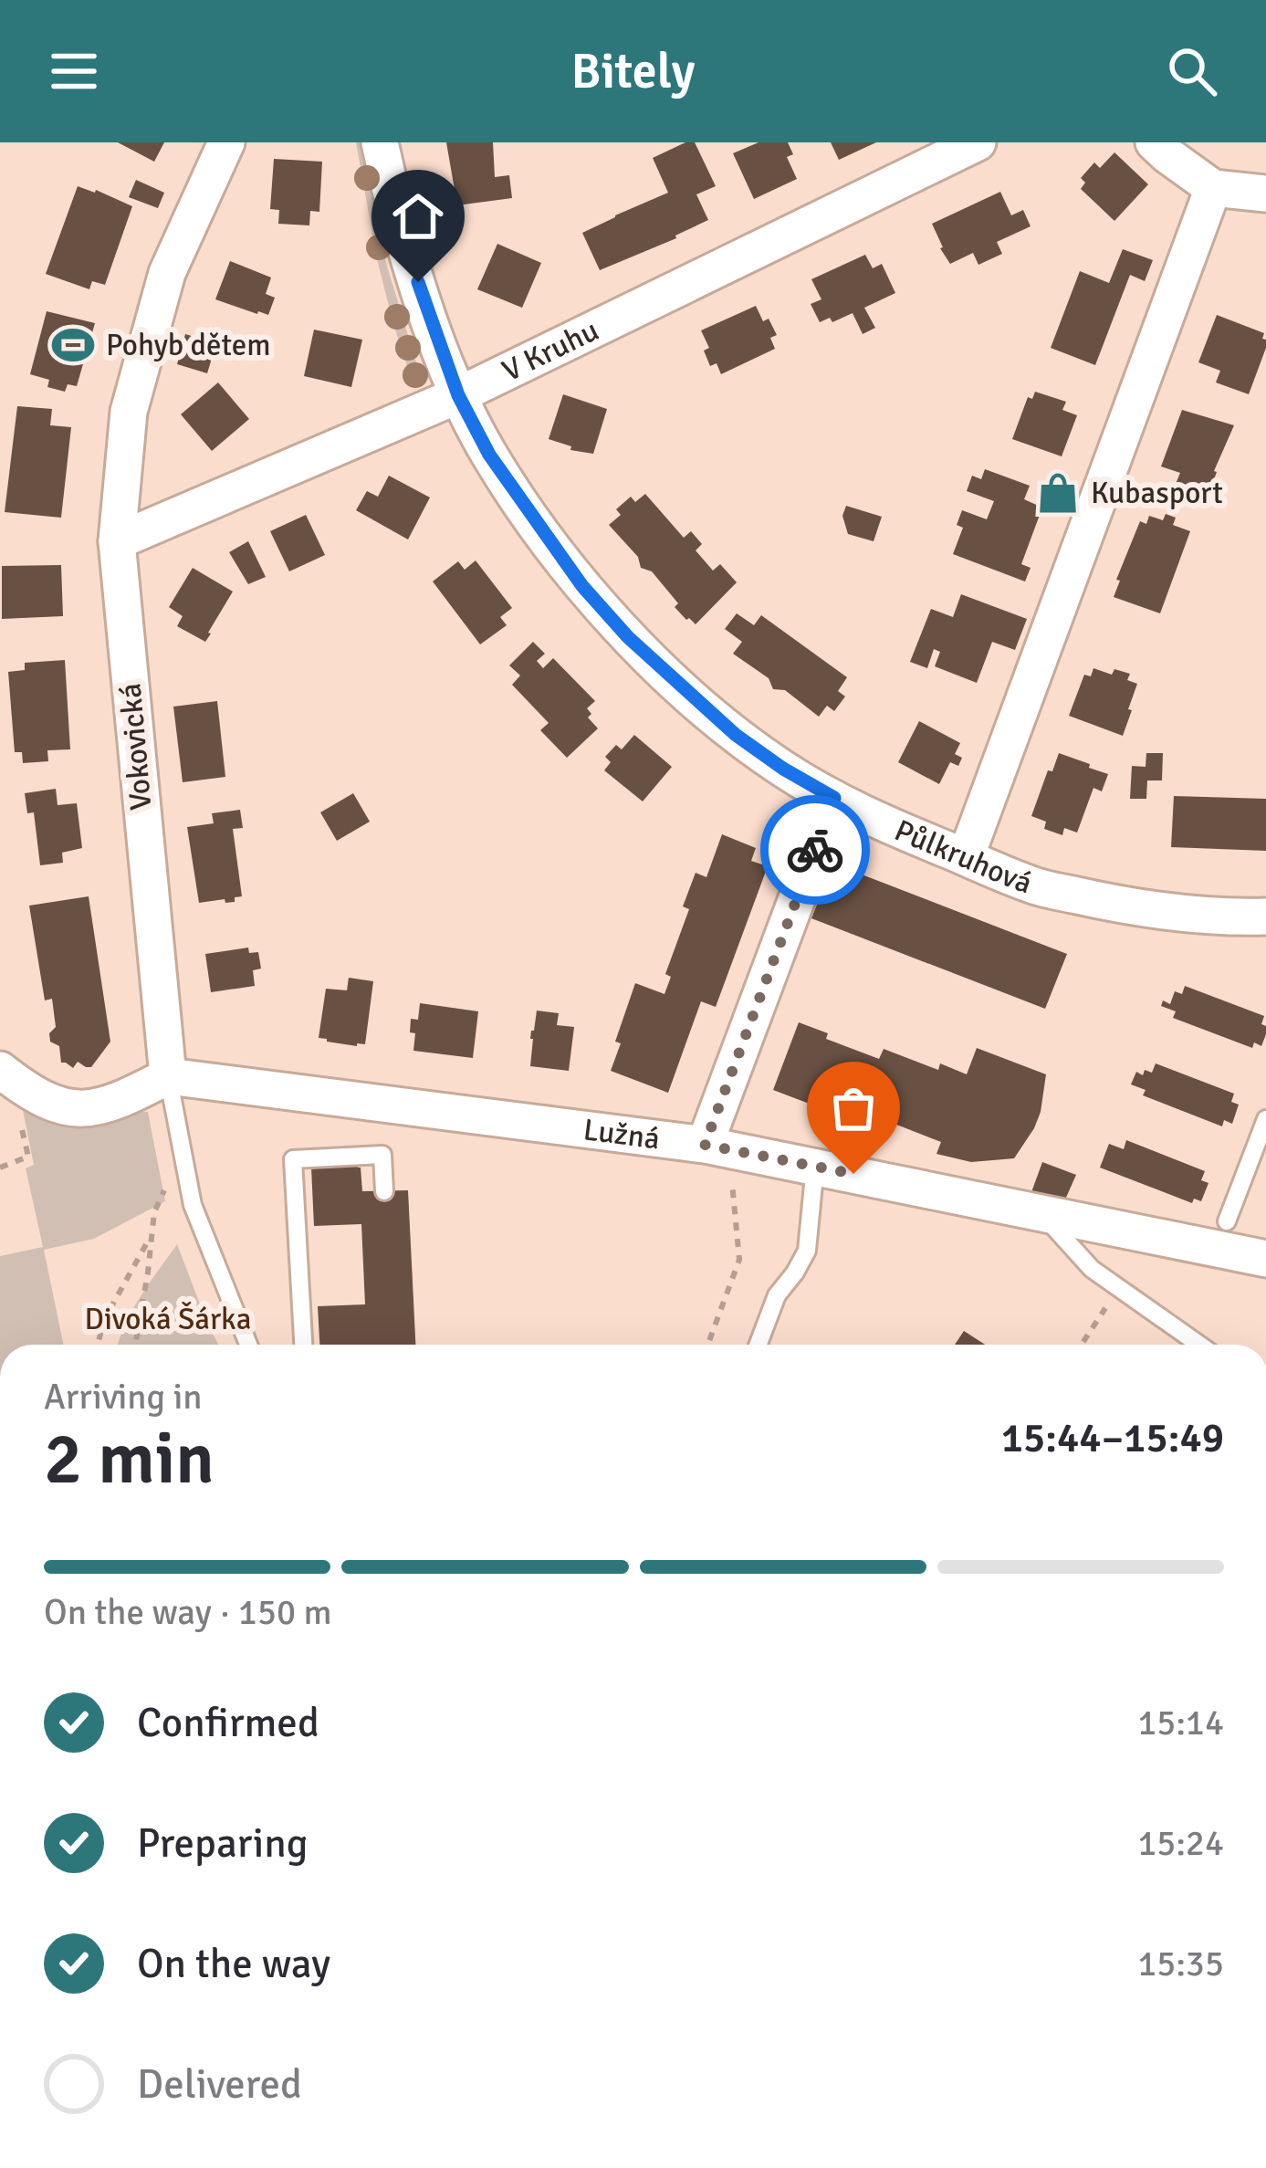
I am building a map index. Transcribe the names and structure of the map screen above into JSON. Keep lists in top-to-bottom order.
{
  "streets": {
    "street": [
      "V Kruhu",
      "Vokovická",
      "Půlkruhová",
      "Lužná"
    ]
  },
  "crossings": [
    ["V Kruhu", "Vokovická"],
    ["V Kruhu", "Půlkruhová"],
    ["Vokovická", "Lužná"]
  ],
  "parks": ["Divoká Šárka"],
  "places": {
    "sports": ["Pohyb dětem"],
    "shop": ["Kubasport"]
  },
  "page": {
    "header": "Bitely",
    "heading": ["2 min", "Arriving in", "15:44–15:49"],
    "bar": "On the way · 150 m",
    "list": [
      ["Confirmed", "15:14"],
      ["Preparing", "15:24"],
      ["On the way", "15:35"],
      "Delivered"
    ]
  }
}
